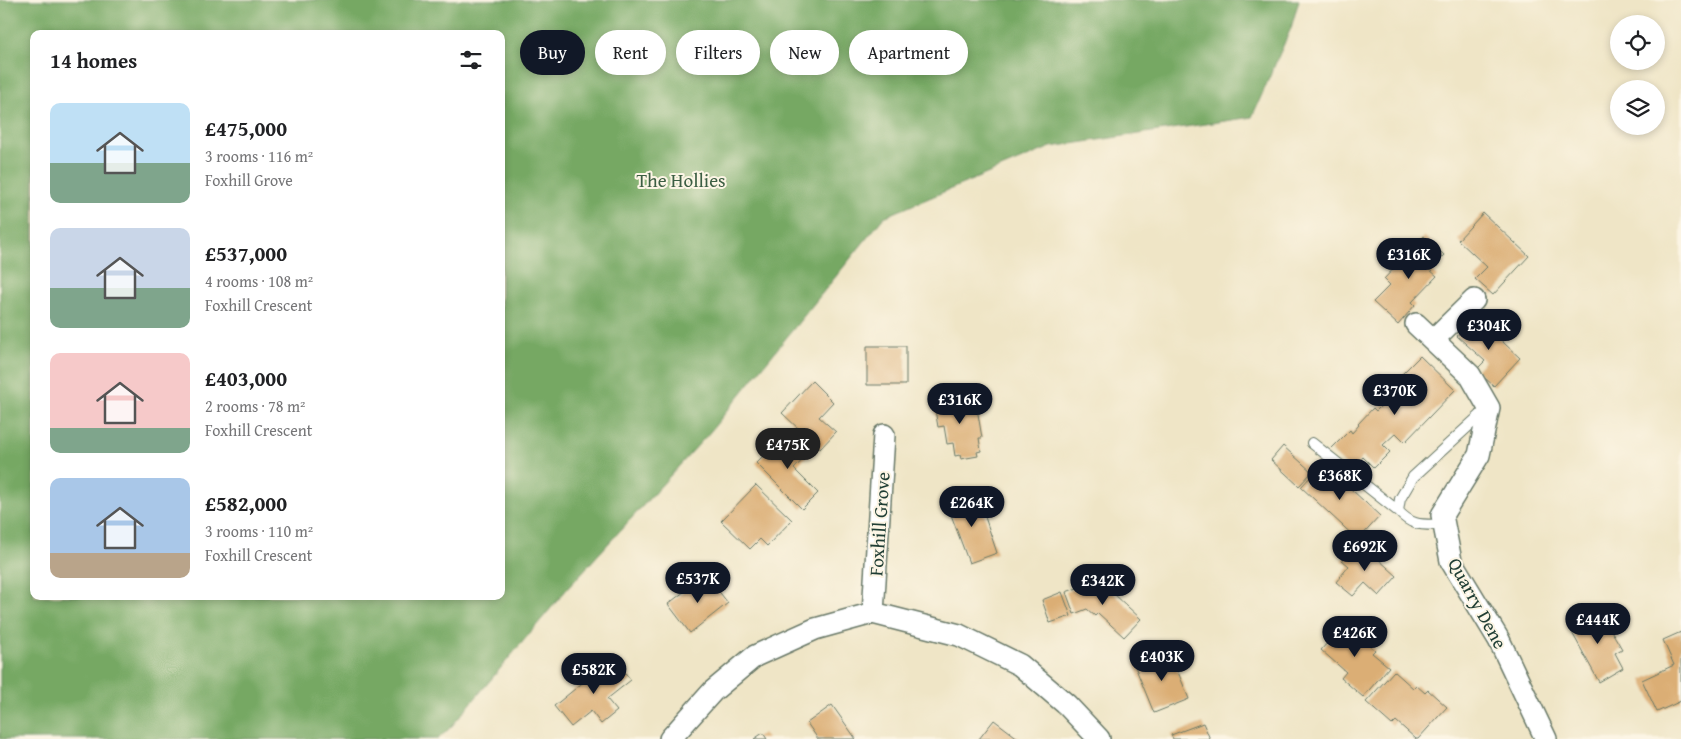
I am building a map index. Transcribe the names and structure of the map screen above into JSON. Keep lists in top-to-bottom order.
{
  "streets": {
    "street": ["Foxhill Grove", "Quarry Dene"]
  },
  "parks": ["The Hollies"],
  "page": {
    "chip": [
      "Buy",
      "Rent",
      "Filters",
      "New",
      "Apartment"
    ],
    "heading": "14 homes",
    "list": [
      {
        "name": "£475,000",
        "note": "3 rooms · 116 m² · Foxhill Grove"
      },
      {
        "name": "£537,000",
        "note": "4 rooms · 108 m² · Foxhill Crescent"
      },
      {
        "name": "£403,000",
        "note": "2 rooms · 78 m² · Foxhill Crescent"
      },
      {
        "name": "£582,000",
        "note": "3 rooms · 110 m² · Foxhill Crescent"
      }
    ],
    "price": [
      "£316K",
      "£304K",
      "£370K",
      "£316K",
      "£475K",
      "£368K",
      "£264K",
      "£692K",
      "£537K",
      "£342K",
      "£444K",
      "£426K",
      "£403K",
      "£582K"
    ]
  }
}
